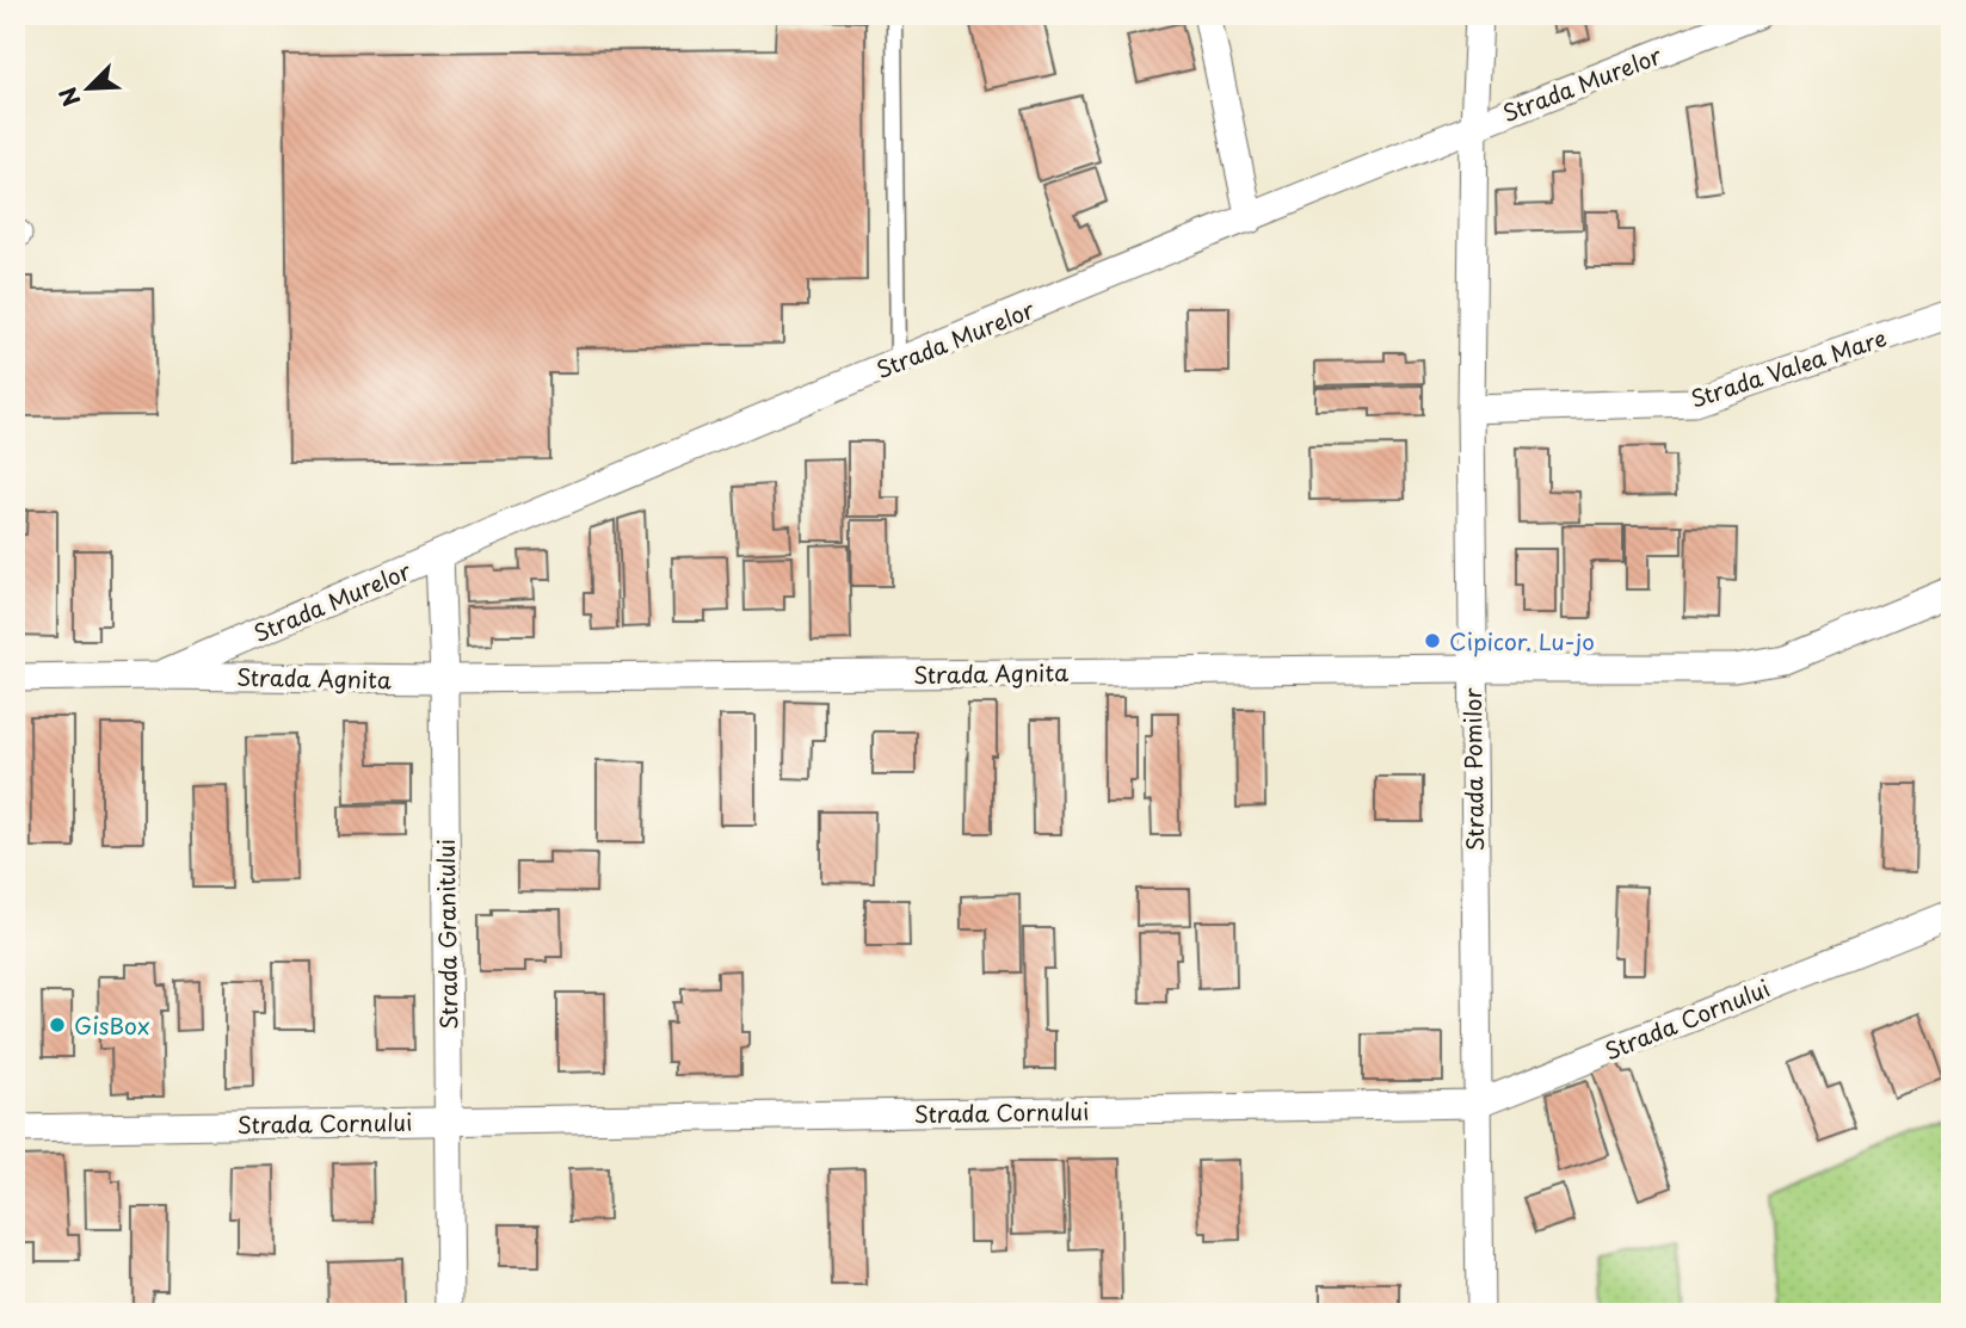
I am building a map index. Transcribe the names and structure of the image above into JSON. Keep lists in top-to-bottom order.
{
  "streets": {
    "street": [
      "Strada Murelor",
      "Strada Valea Mare",
      "Strada Agnita",
      "Strada Pomilor",
      "Strada Granitului",
      "Strada Cornului"
    ]
  },
  "crossings": [
    ["Strada Murelor", "Strada Agnita"],
    ["Strada Murelor", "Strada Pomilor"],
    ["Strada Murelor", "Strada Granitului"],
    ["Strada Valea Mare", "Strada Pomilor"],
    ["Strada Agnita", "Strada Pomilor"],
    ["Strada Agnita", "Strada Granitului"],
    ["Strada Pomilor", "Strada Cornului"],
    ["Strada Granitului", "Strada Cornului"]
  ],
  "places": ["Cipicor. Lu-jo", "GisBox"],
  "north": "bottom left"
}
